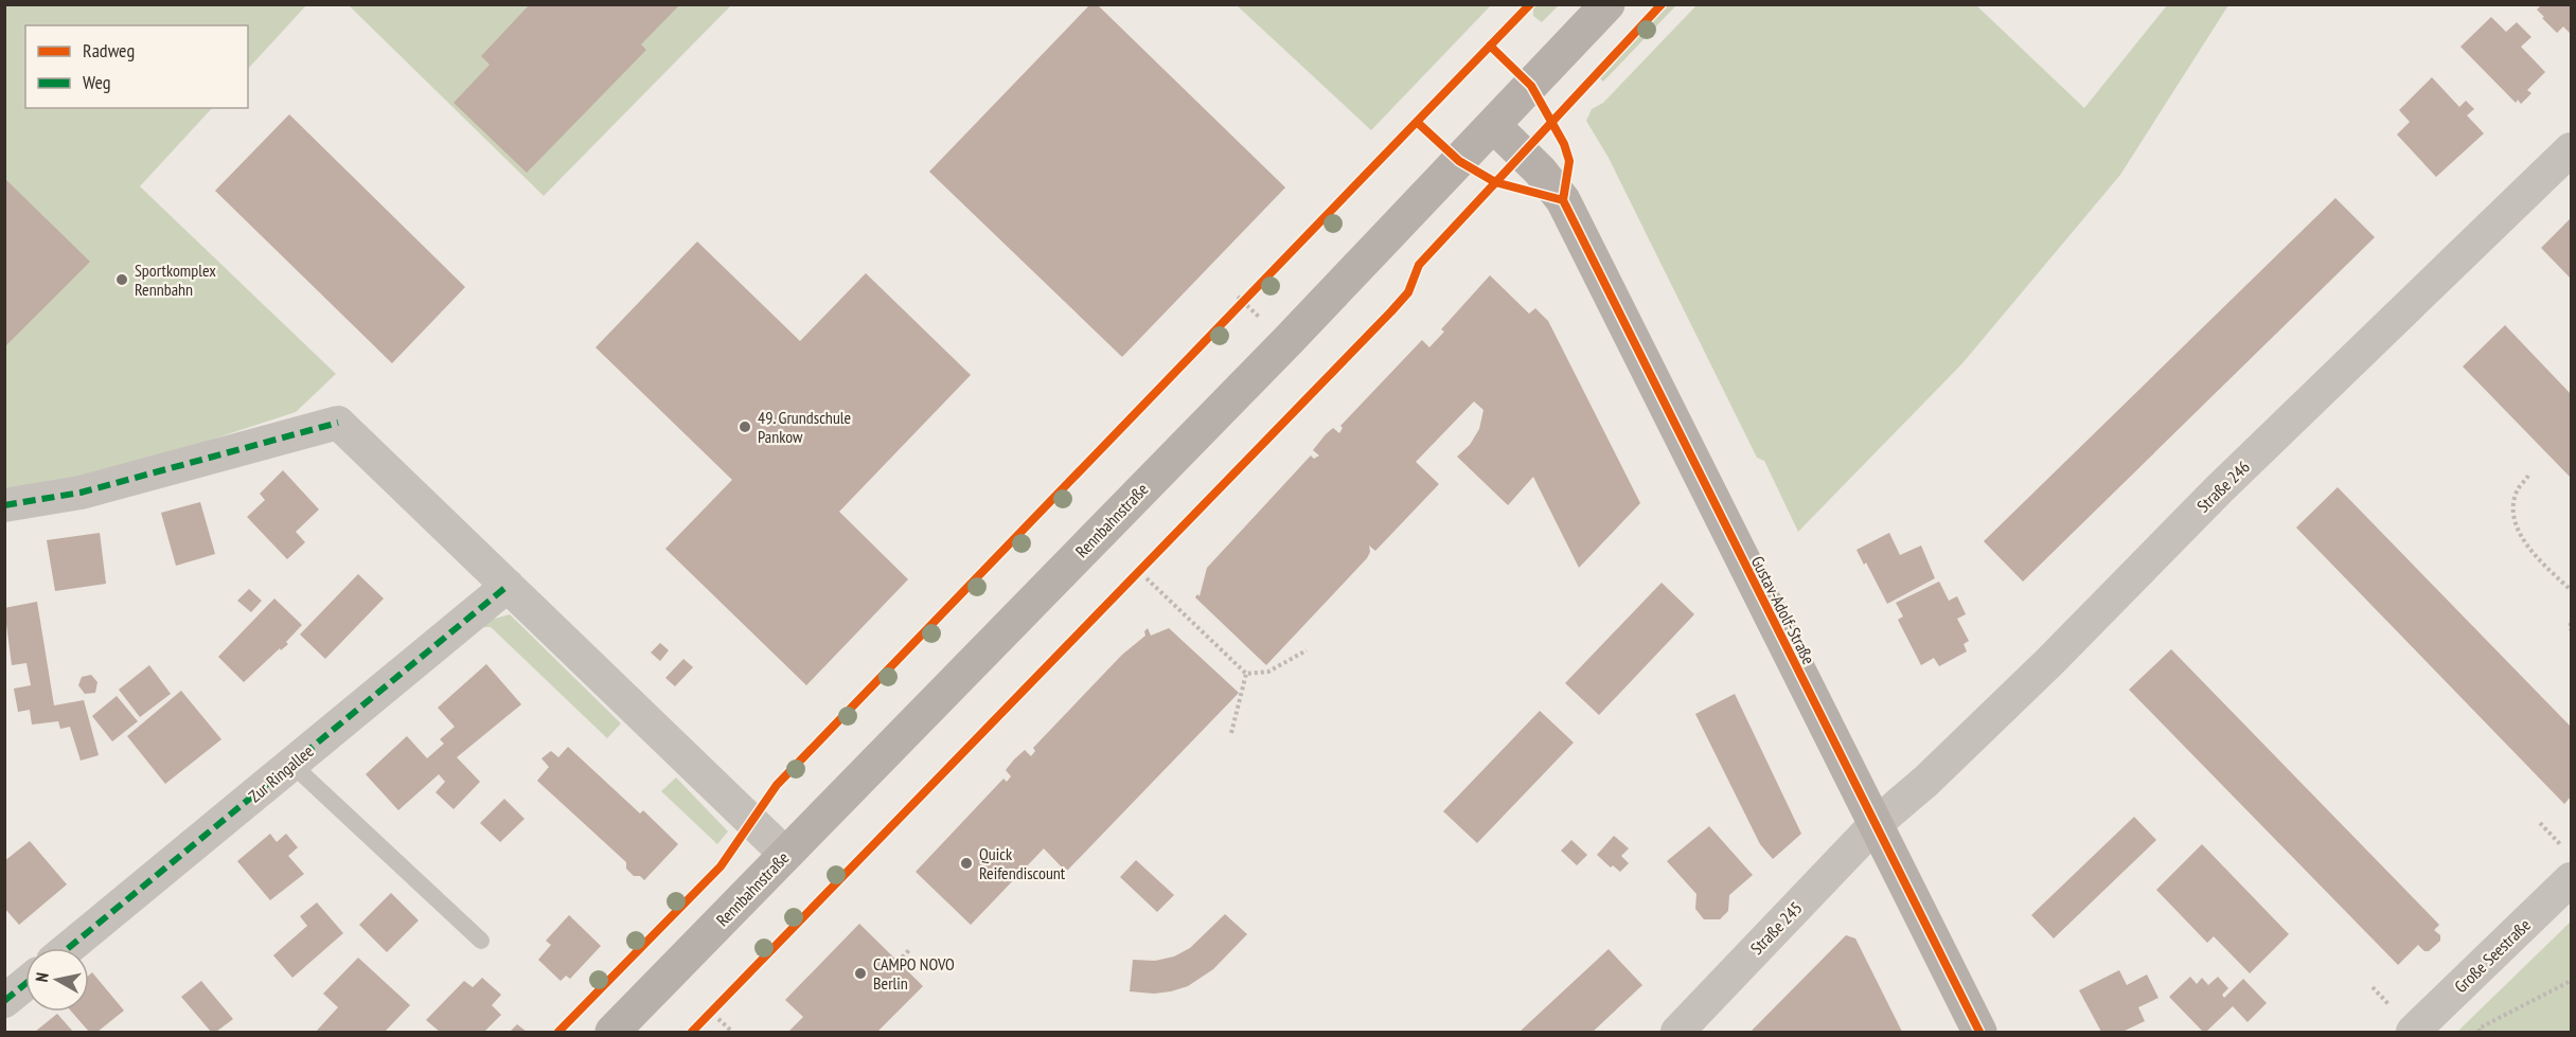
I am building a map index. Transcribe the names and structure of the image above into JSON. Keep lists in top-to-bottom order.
{
  "streets": {
    "main road": ["Rennbahnstraße", "Gustav-Adolf-Straße"],
    "street": [
      "Straße 246",
      "Zur Ringallee",
      "Straße 245",
      "Große Seestraße"
    ]
  },
  "crossings": [
    ["Straße 246", "Gustav-Adolf-Straße"],
    ["Straße 246", "Straße 245"],
    ["Rennbahnstraße", "Gustav-Adolf-Straße"],
    ["Gustav-Adolf-Straße", "Straße 245"]
  ],
  "places": [
    "Sportkomplex Rennbahn",
    "49. Grundschule Pankow",
    "Quick Reifendiscount",
    "CAMPO NOVO Berlin"
  ],
  "legend": ["Radweg", "Weg"],
  "north": "left"
}
